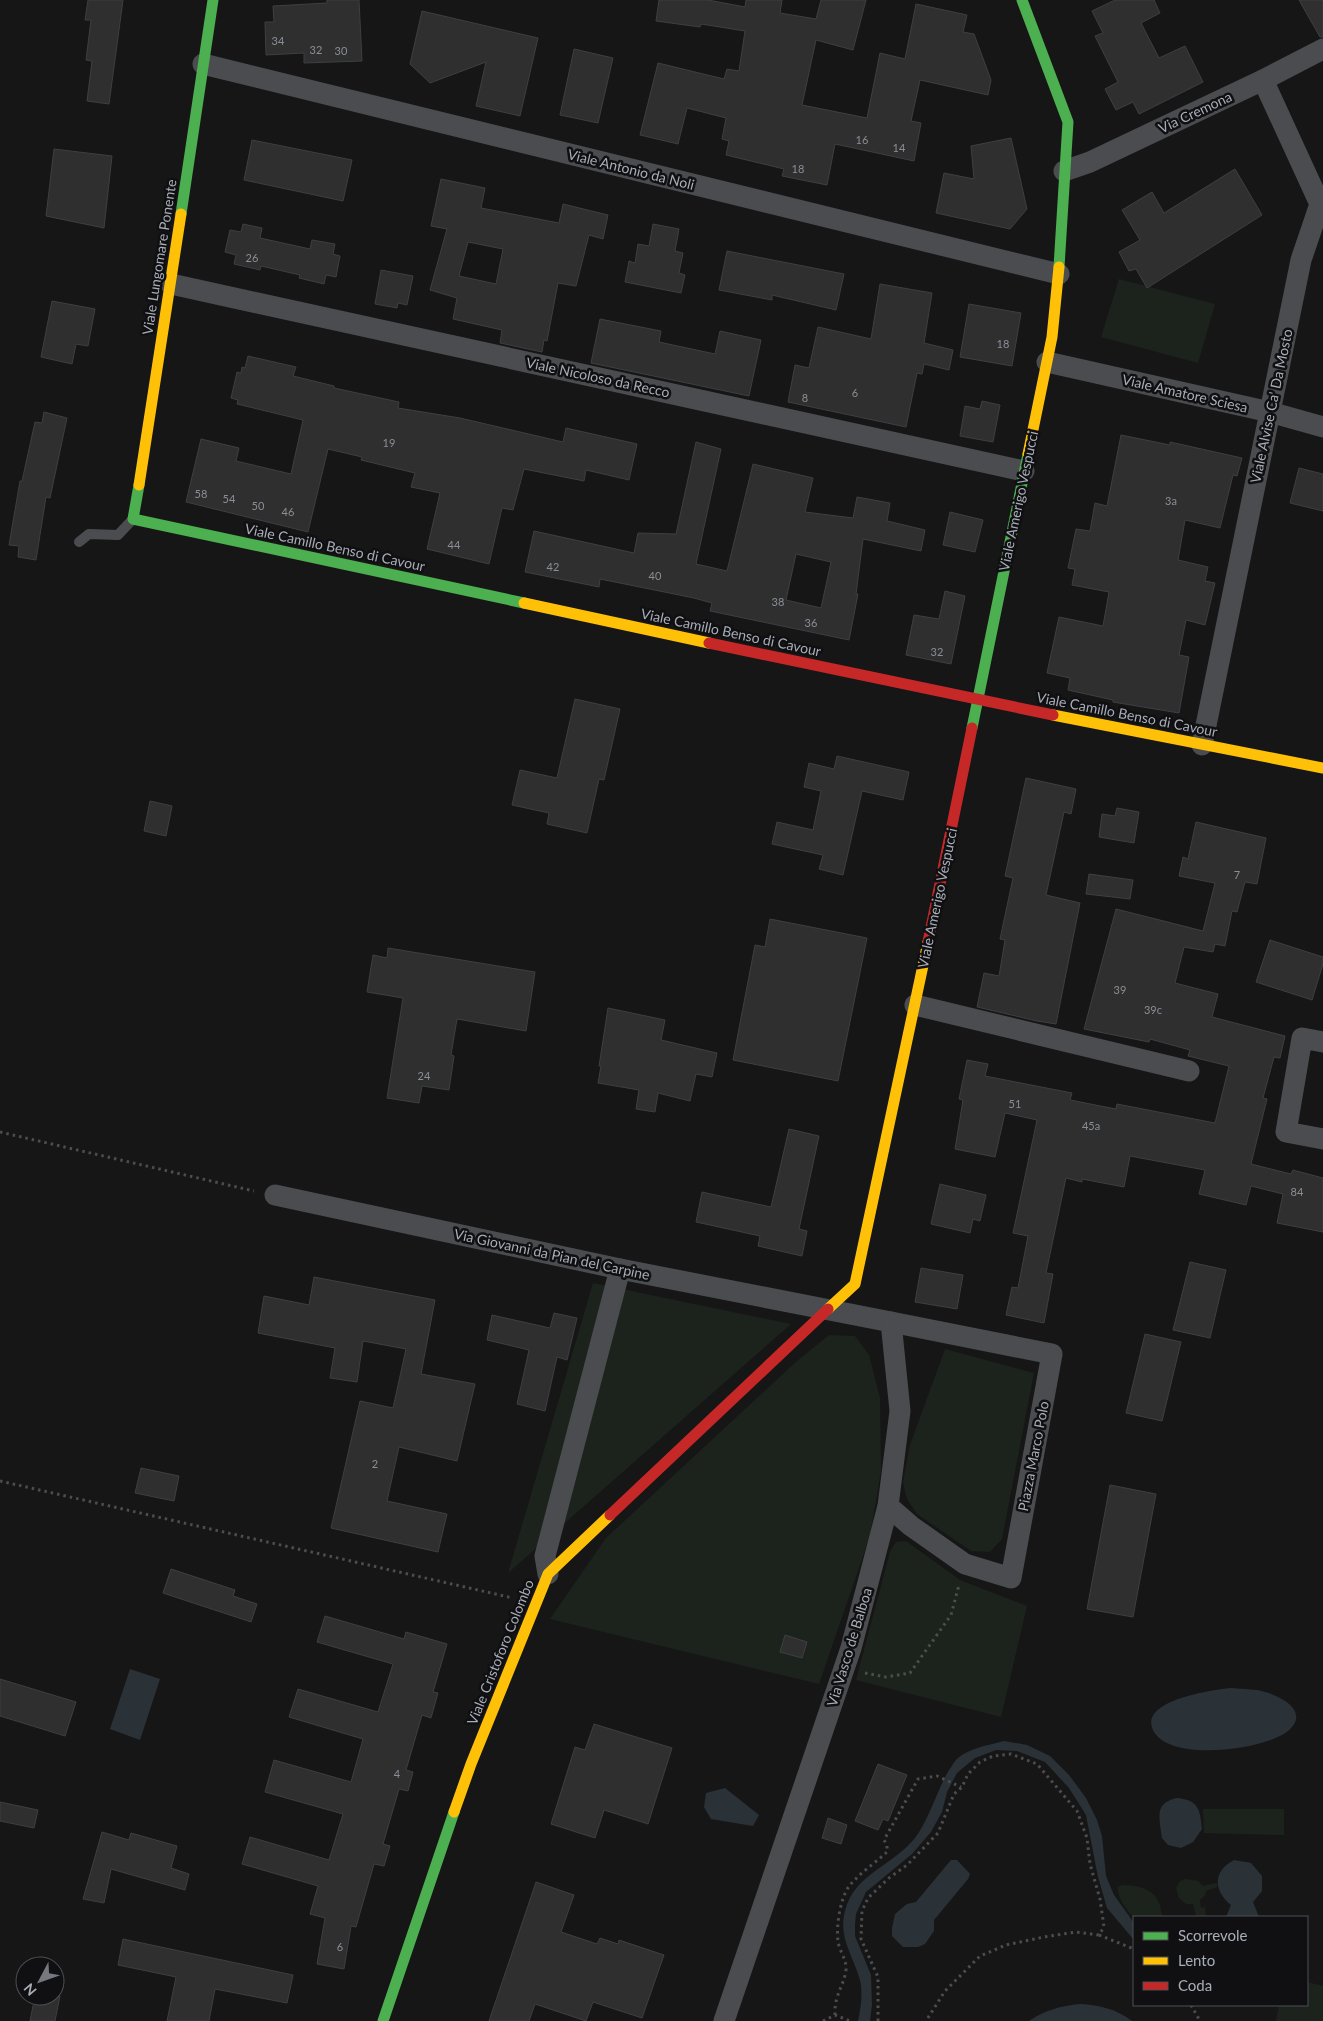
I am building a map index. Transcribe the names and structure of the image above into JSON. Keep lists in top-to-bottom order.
{
  "streets": {
    "street": [
      "Via Cremona",
      "Viale Antonio da Noli",
      "Viale Lungomare Ponente",
      "Viale Nicoloso da Recco",
      "Viale Amatore Sciesa",
      "Viale Alvise Ca' Da Mosto",
      "Viale Amerigo Vespucci",
      "Viale Camillo Benso di Cavour",
      "Via Giovanni da Pian del Carpine",
      "Piazza Marco Polo",
      "Via Vasco de Balboa",
      "Viale Cristoforo Colombo"
    ]
  },
  "crossings": [
    ["Via Cremona", "Viale Alvise Ca' Da Mosto"],
    ["Via Cremona", "Viale Amerigo Vespucci"],
    ["Viale Antonio da Noli", "Viale Lungomare Ponente"],
    ["Viale Antonio da Noli", "Viale Amerigo Vespucci"],
    ["Viale Lungomare Ponente", "Viale Nicoloso da Recco"],
    ["Viale Lungomare Ponente", "Viale Camillo Benso di Cavour"],
    ["Viale Nicoloso da Recco", "Viale Amerigo Vespucci"],
    ["Viale Amatore Sciesa", "Viale Alvise Ca' Da Mosto"],
    ["Viale Amatore Sciesa", "Viale Amerigo Vespucci"],
    ["Viale Alvise Ca' Da Mosto", "Viale Camillo Benso di Cavour"],
    ["Viale Amerigo Vespucci", "Viale Camillo Benso di Cavour"],
    ["Viale Amerigo Vespucci", "Via Giovanni da Pian del Carpine"],
    ["Viale Amerigo Vespucci", "Viale Cristoforo Colombo"],
    ["Via Giovanni da Pian del Carpine", "Viale Cristoforo Colombo"],
    ["Piazza Marco Polo", "Via Vasco de Balboa"]
  ],
  "house_numbers": [
    "34",
    "32",
    "30",
    "16",
    "14",
    "18",
    "26",
    "18",
    "6",
    "8",
    "19",
    "58",
    "54",
    "3a",
    "50",
    "46",
    "44",
    "42",
    "40",
    "38",
    "36",
    "32",
    "7",
    "39",
    "39c",
    "24",
    "51",
    "45a",
    "84",
    "2",
    "4",
    "6"
  ],
  "legend": ["Scorrevole", "Lento", "Coda"],
  "north": "bottom left"
}
